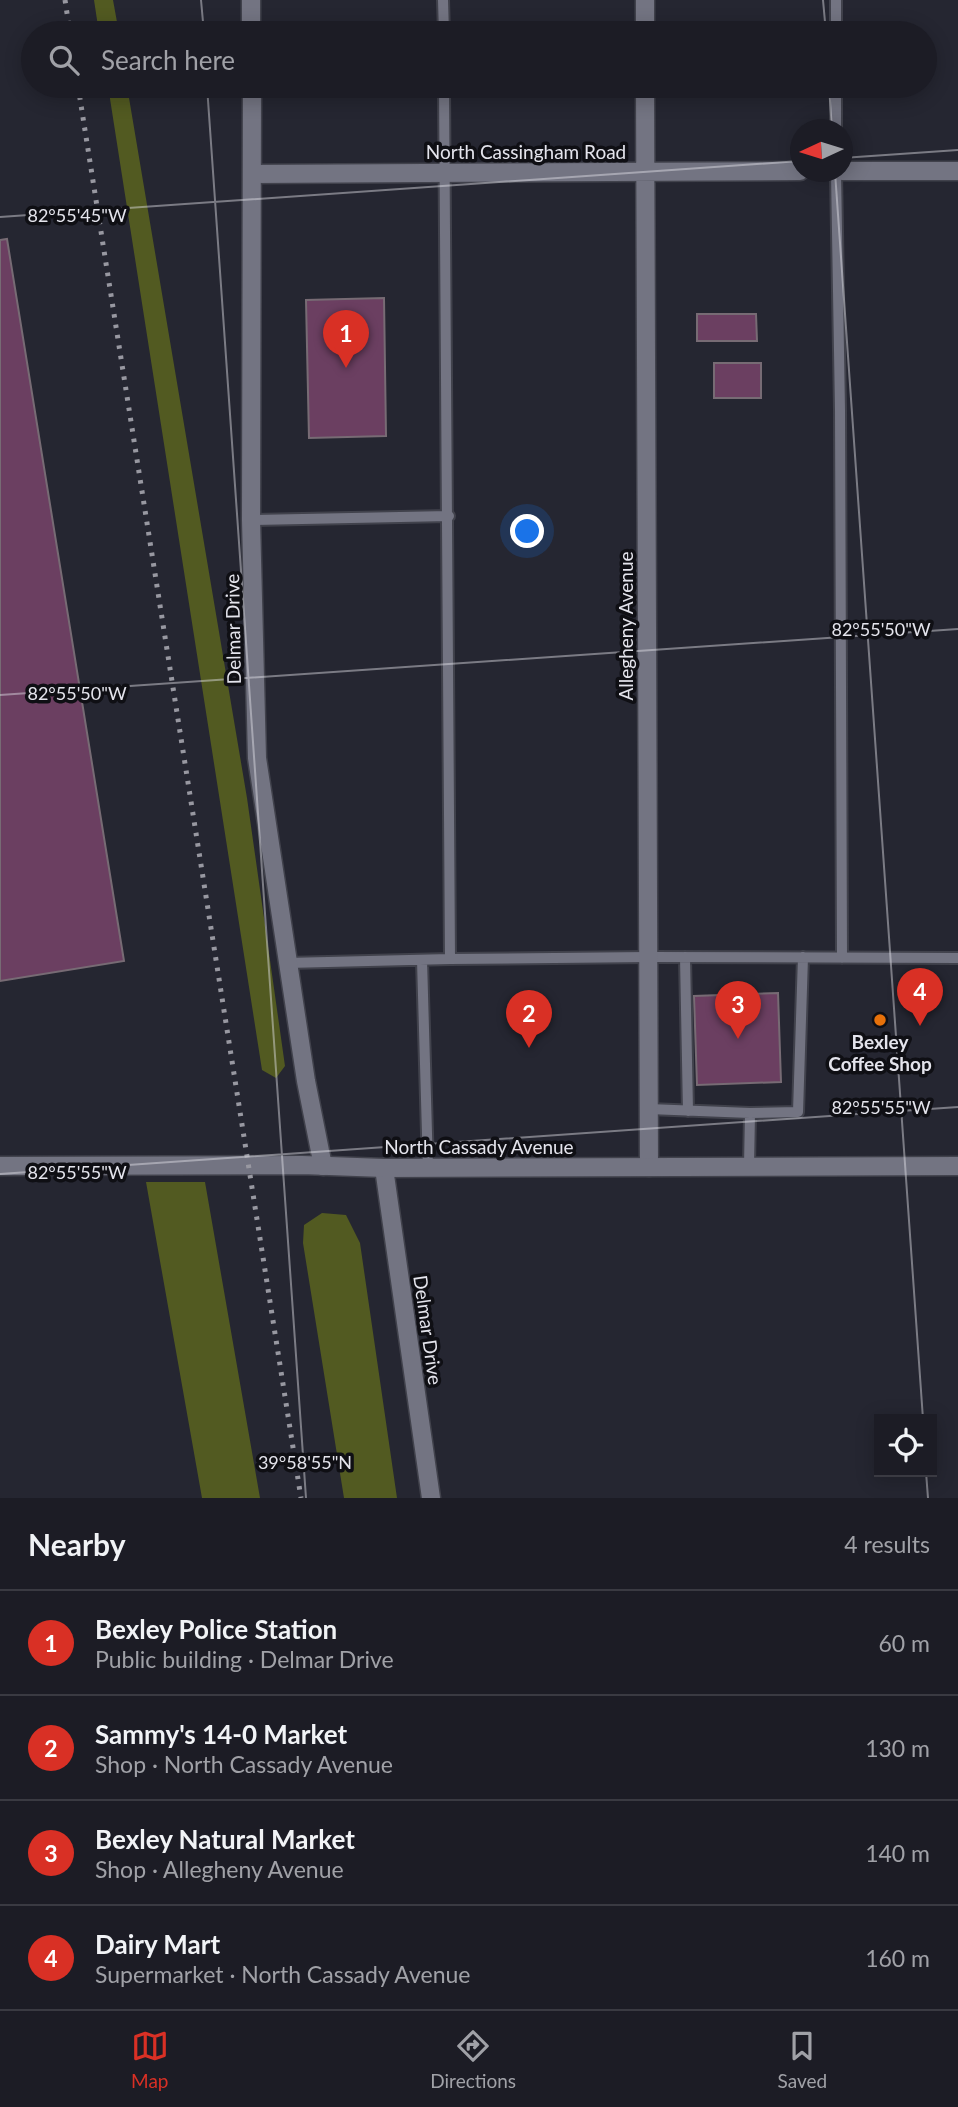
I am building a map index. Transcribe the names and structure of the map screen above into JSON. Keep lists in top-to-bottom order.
{
  "streets": {
    "street": [
      "North Cassingham Road",
      "Allegheny Avenue",
      "Delmar Drive",
      "North Cassady Avenue"
    ]
  },
  "crossings": [
    ["North Cassingham Road", "Allegheny Avenue"],
    ["North Cassingham Road", "Delmar Drive"],
    ["Allegheny Avenue", "North Cassady Avenue"],
    ["Delmar Drive", "North Cassady Avenue"]
  ],
  "places": ["Bexley Coffee Shop"],
  "north": "left",
  "page": {
    "search": "Search here",
    "pins": [
      "1",
      "4",
      "3",
      "2"
    ],
    "heading": ["Nearby", "4 results"],
    "list": [
      {
        "mark": "1",
        "name": "Bexley Police Station",
        "note": "Public building · Delmar Drive",
        "value": "60 m"
      },
      {
        "mark": "2",
        "name": "Sammy's 14-0 Market",
        "note": "Shop · North Cassady Avenue",
        "value": "130 m"
      },
      {
        "mark": "3",
        "name": "Bexley Natural Market",
        "note": "Shop · Allegheny Avenue",
        "value": "140 m"
      },
      {
        "mark": "4",
        "name": "Dairy Mart",
        "note": "Supermarket · North Cassady Avenue",
        "value": "160 m"
      }
    ],
    "nav": ["Map", "Directions", "Saved"]
  },
  "coordinates": [
    "82°55'45\"W",
    "82°55'50\"W",
    "82°55'55\"W",
    "39°58'55\"N"
  ]
}
